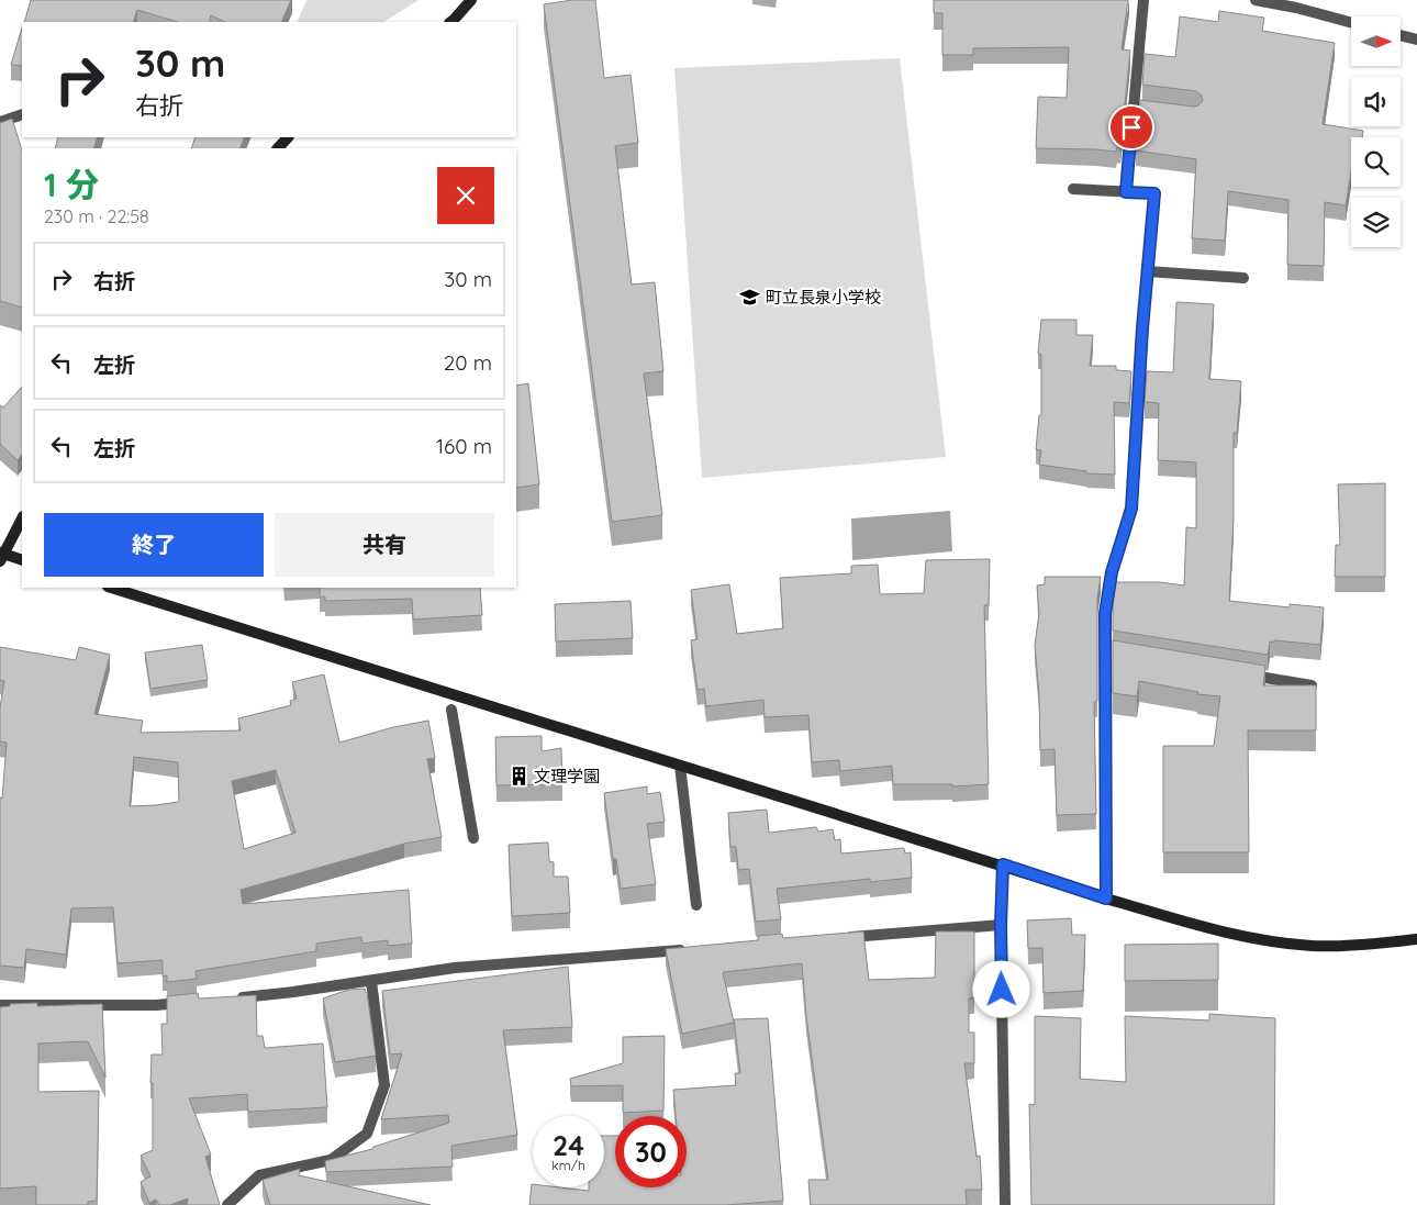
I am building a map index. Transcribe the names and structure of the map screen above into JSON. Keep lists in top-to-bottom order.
{
  "places": {
    "school or university": ["町立長泉小学校"],
    "building": ["文理学園"]
  },
  "north": "right",
  "page": {
    "turn": ["30 m", "右折"],
    "heading": ["1 分", "230 m · 22:58"],
    "list": [
      {
        "name": "右折",
        "value": "30 m"
      },
      {
        "name": "左折",
        "value": "20 m"
      },
      {
        "name": "左折",
        "value": "160 m"
      }
    ],
    "buttons": ["終了", "共有"],
    "speed": "24 km/h",
    "limit": "30"
  }
}
